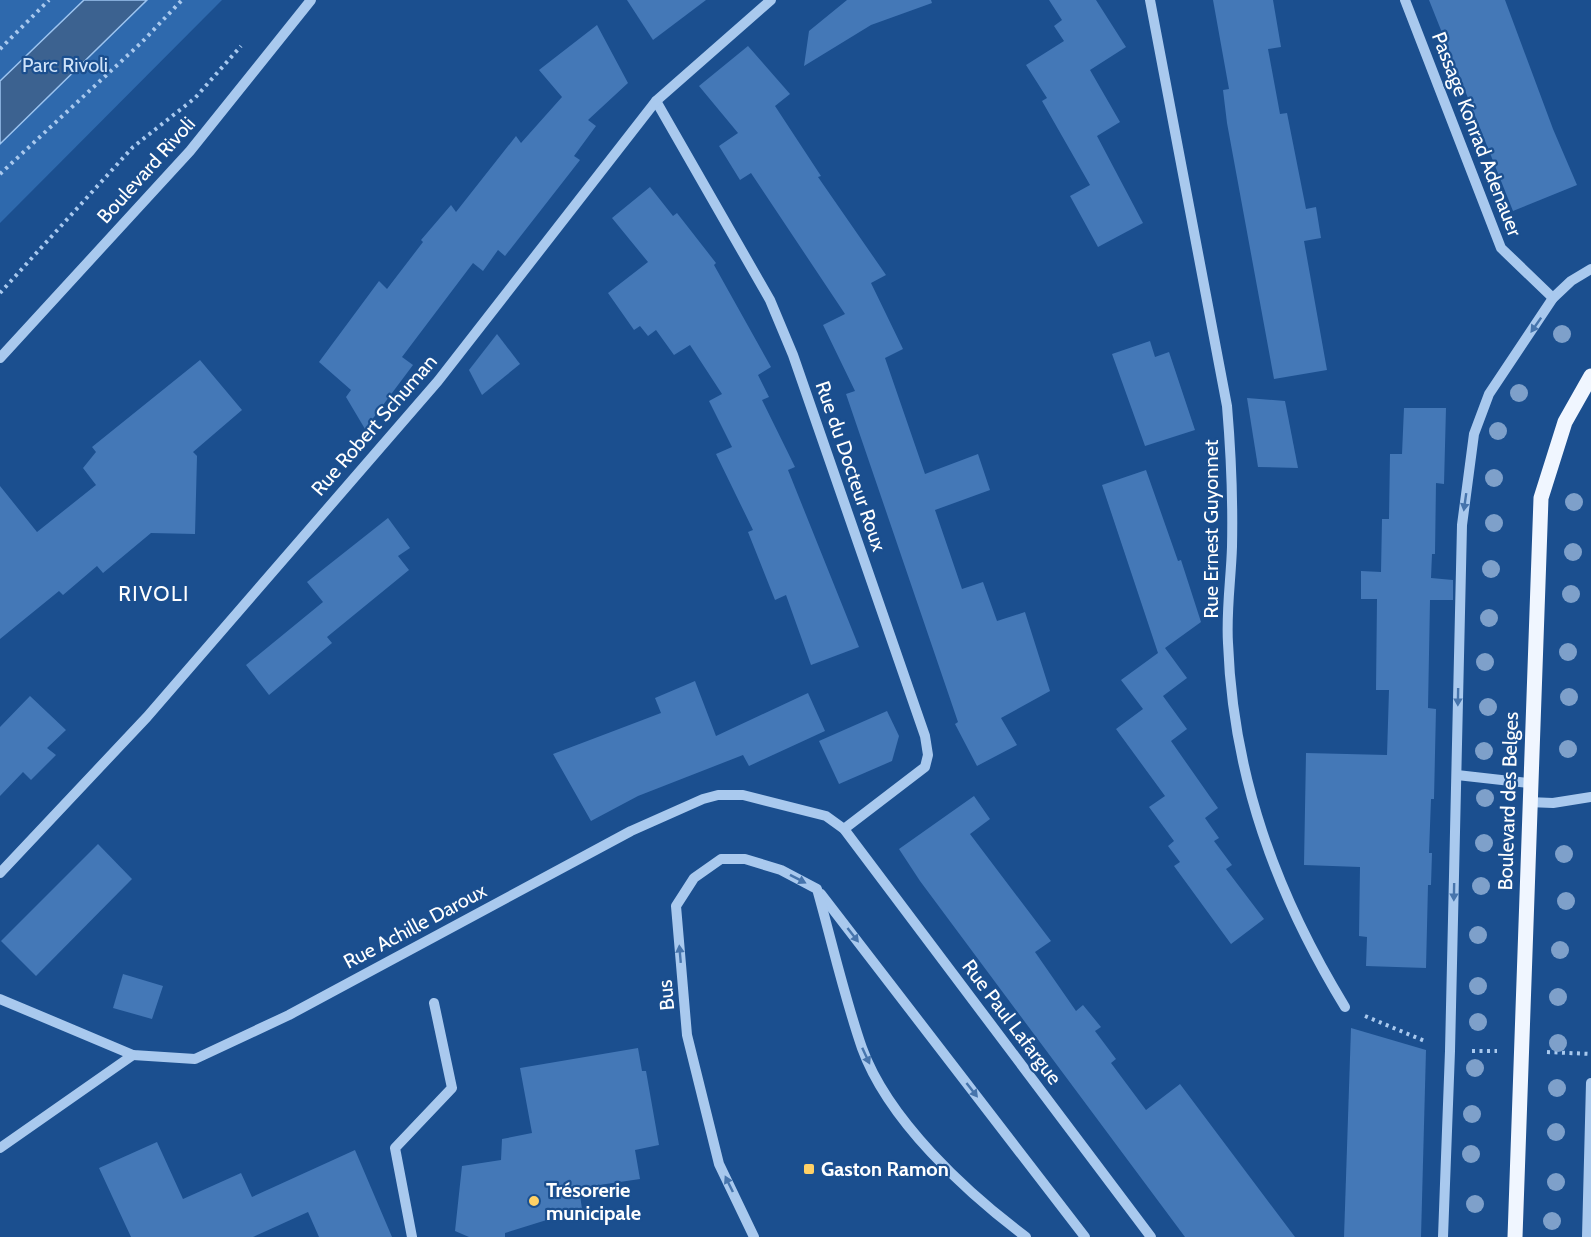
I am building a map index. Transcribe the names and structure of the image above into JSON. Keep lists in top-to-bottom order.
{
  "streets": {
    "main road": ["Boulevard des Belges"],
    "street": [
      "Passage Konrad Adenauer",
      "Boulevard Rivoli",
      "Rue Robert Schuman",
      "Rue du Docteur Roux",
      "Rue Ernest Guyonnet",
      "Rue Achille Daroux",
      "Bus",
      "Rue Paul Lafargue"
    ]
  },
  "crossings": [
    ["Rue Robert Schuman", "Rue du Docteur Roux"],
    ["Rue du Docteur Roux", "Rue Achille Daroux"],
    ["Rue du Docteur Roux", "Rue Paul Lafargue"],
    ["Rue Achille Daroux", "Rue Paul Lafargue"]
  ],
  "districts": ["RIVOLI"],
  "parks": ["Parc Rivoli"],
  "places": {
    "transit": ["Gaston Ramon"],
    "other": ["Trésorerie municipale"]
  }
}
